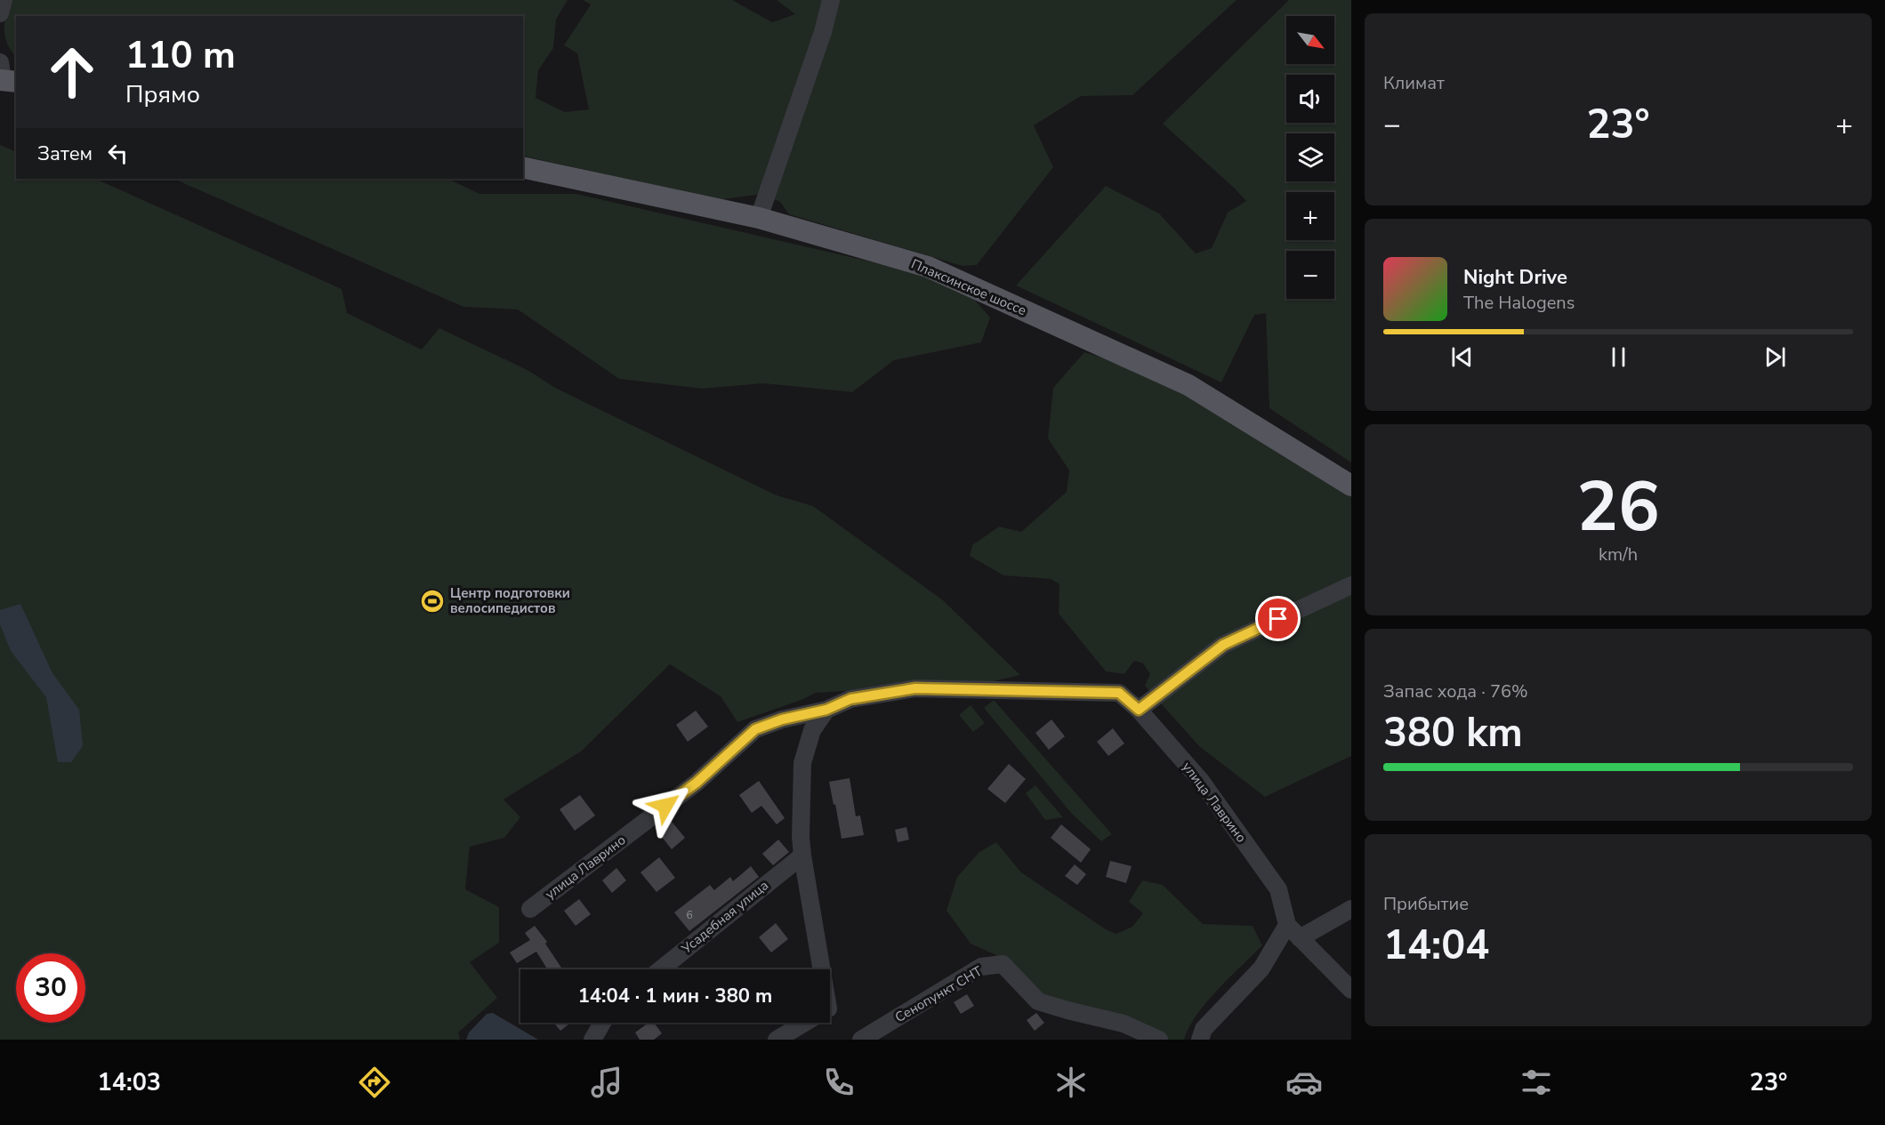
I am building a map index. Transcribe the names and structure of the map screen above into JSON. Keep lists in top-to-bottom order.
{
  "streets": {
    "main road": ["Плаксинское шоссе"],
    "street": ["улица Лаврино", "Усадебная улица", "Сенопункт СНТ"]
  },
  "places": {
    "sports": ["Центр подготовки велосипедистов"]
  },
  "house_numbers": ["6"],
  "north": "bottom right",
  "page": {
    "tile": [
      "Климат",
      ["26", "km/h"],
      ["Запас хода · 76%", "380 km"],
      ["Прибытие", "14:04"]
    ],
    "map_buttons": ["+", "−"],
    "turn": ["110 m", "Прямо"],
    "heat": ["−", "23°", "+"],
    "then": "Затем",
    "song": ["Night Drive", "The Halogens"],
    "limit": "30",
    "trip": "14:04 · 1 мин · 380 m",
    "tabs": ["14:03", "23°"]
  }
}
